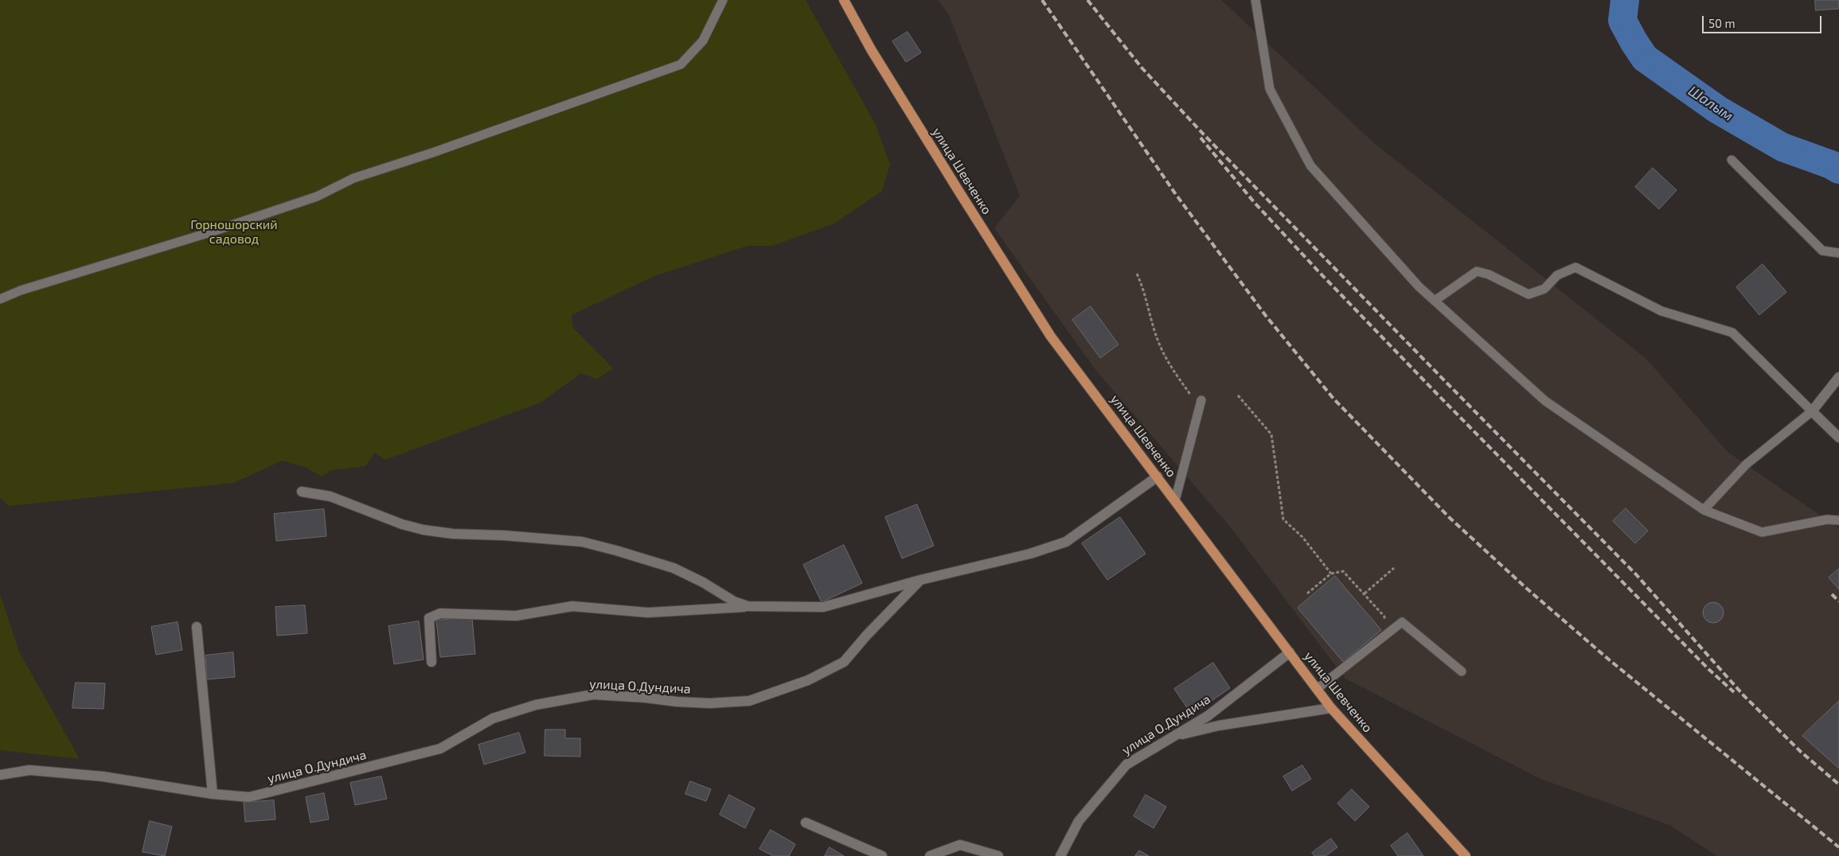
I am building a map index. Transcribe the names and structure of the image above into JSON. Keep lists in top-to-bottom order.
{
  "streets": {
    "main road": ["улица Шевченко"],
    "street": ["улица О.Дундича"]
  },
  "crossings": [
    ["улица Шевченко", "улица О.Дундича"]
  ],
  "water": ["Шалым"],
  "parks": ["Горношорский садовод"],
  "scale_bar": "50 m"
}
